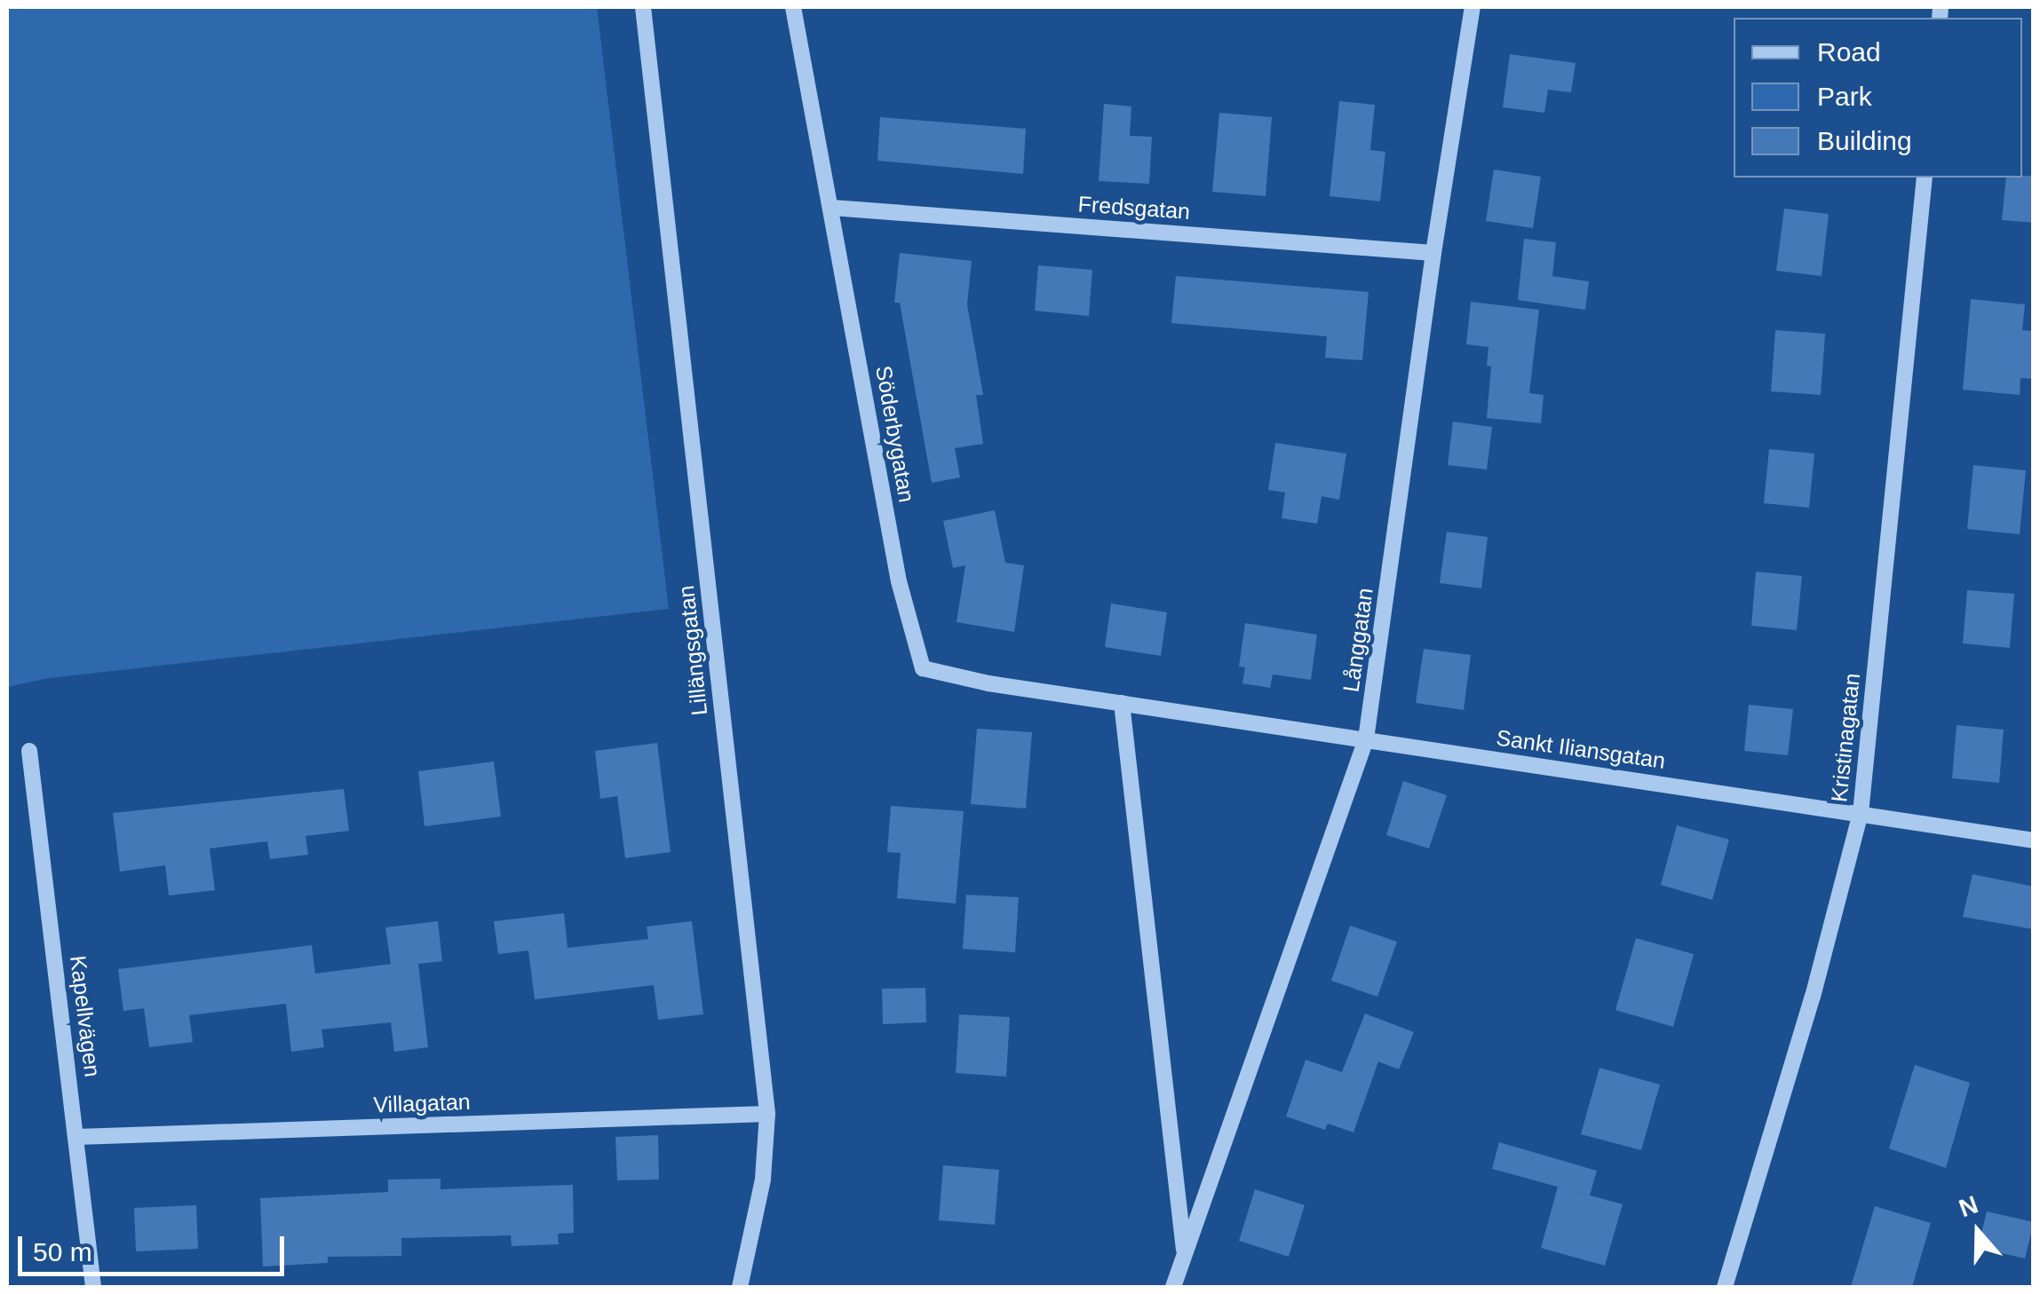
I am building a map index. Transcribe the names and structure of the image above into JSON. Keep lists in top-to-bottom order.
{
  "streets": {
    "street": [
      "Fredsgatan",
      "Söderbygatan",
      "Långgatan",
      "Lillängsgatan",
      "Kristinagatan",
      "Sankt Iliansgatan",
      "Kapellvägen",
      "Villagatan"
    ]
  },
  "crossings": [
    ["Fredsgatan", "Söderbygatan"],
    ["Fredsgatan", "Långgatan"],
    ["Söderbygatan", "Långgatan"],
    ["Söderbygatan", "Sankt Iliansgatan"],
    ["Långgatan", "Sankt Iliansgatan"],
    ["Lillängsgatan", "Villagatan"],
    ["Kristinagatan", "Sankt Iliansgatan"],
    ["Kapellvägen", "Villagatan"]
  ],
  "legend": ["Road", "Park", "Building"],
  "scale_bar": "50 m",
  "north": "top"
}
